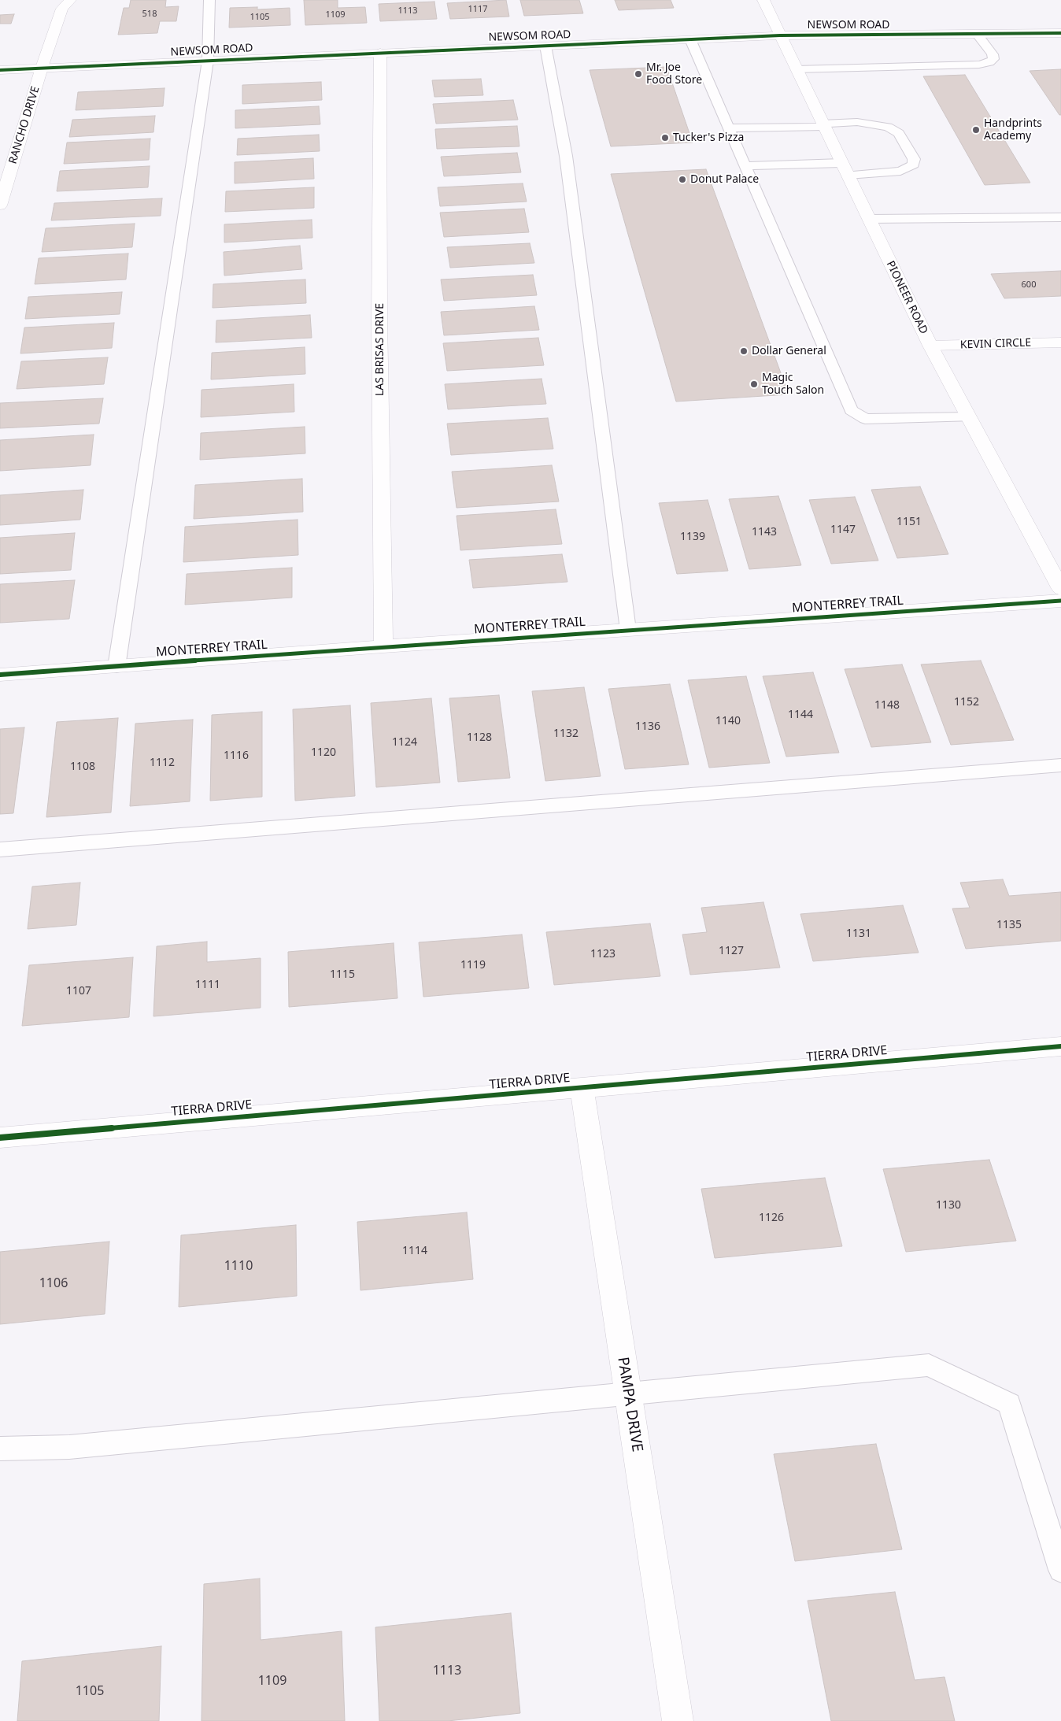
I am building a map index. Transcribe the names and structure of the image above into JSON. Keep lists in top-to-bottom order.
{
  "streets": {
    "street": [
      "NEWSOM ROAD",
      "RANCHO DRIVE",
      "PIONEER ROAD",
      "KEVIN CIRCLE",
      "LAS BRISAS DRIVE",
      "MONTERREY TRAIL",
      "TIERRA DRIVE",
      "PAMPA DRIVE"
    ]
  },
  "crossings": [
    ["NEWSOM ROAD", "RANCHO DRIVE"],
    ["NEWSOM ROAD", "PIONEER ROAD"],
    ["NEWSOM ROAD", "LAS BRISAS DRIVE"],
    ["PIONEER ROAD", "KEVIN CIRCLE"],
    ["LAS BRISAS DRIVE", "MONTERREY TRAIL"],
    ["TIERRA DRIVE", "PAMPA DRIVE"]
  ],
  "places": [
    "Mr. Joe Food Store",
    "Handprints Academy",
    "Tucker's Pizza",
    "Donut Palace",
    "Dollar General",
    "Magic Touch Salon"
  ],
  "house_numbers": [
    "1117",
    "1113",
    "518",
    "1109",
    "1105",
    "600",
    "1151",
    "1147",
    "1143",
    "1139",
    "1152",
    "1148",
    "1144",
    "1140",
    "1136",
    "1132",
    "1128",
    "1124",
    "1120",
    "1116",
    "1112",
    "1108",
    "1135",
    "1131",
    "1127",
    "1123",
    "1119",
    "1115",
    "1111",
    "1107",
    "1130",
    "1126",
    "1114",
    "1110",
    "1106",
    "1113",
    "1109",
    "1105"
  ]
}
